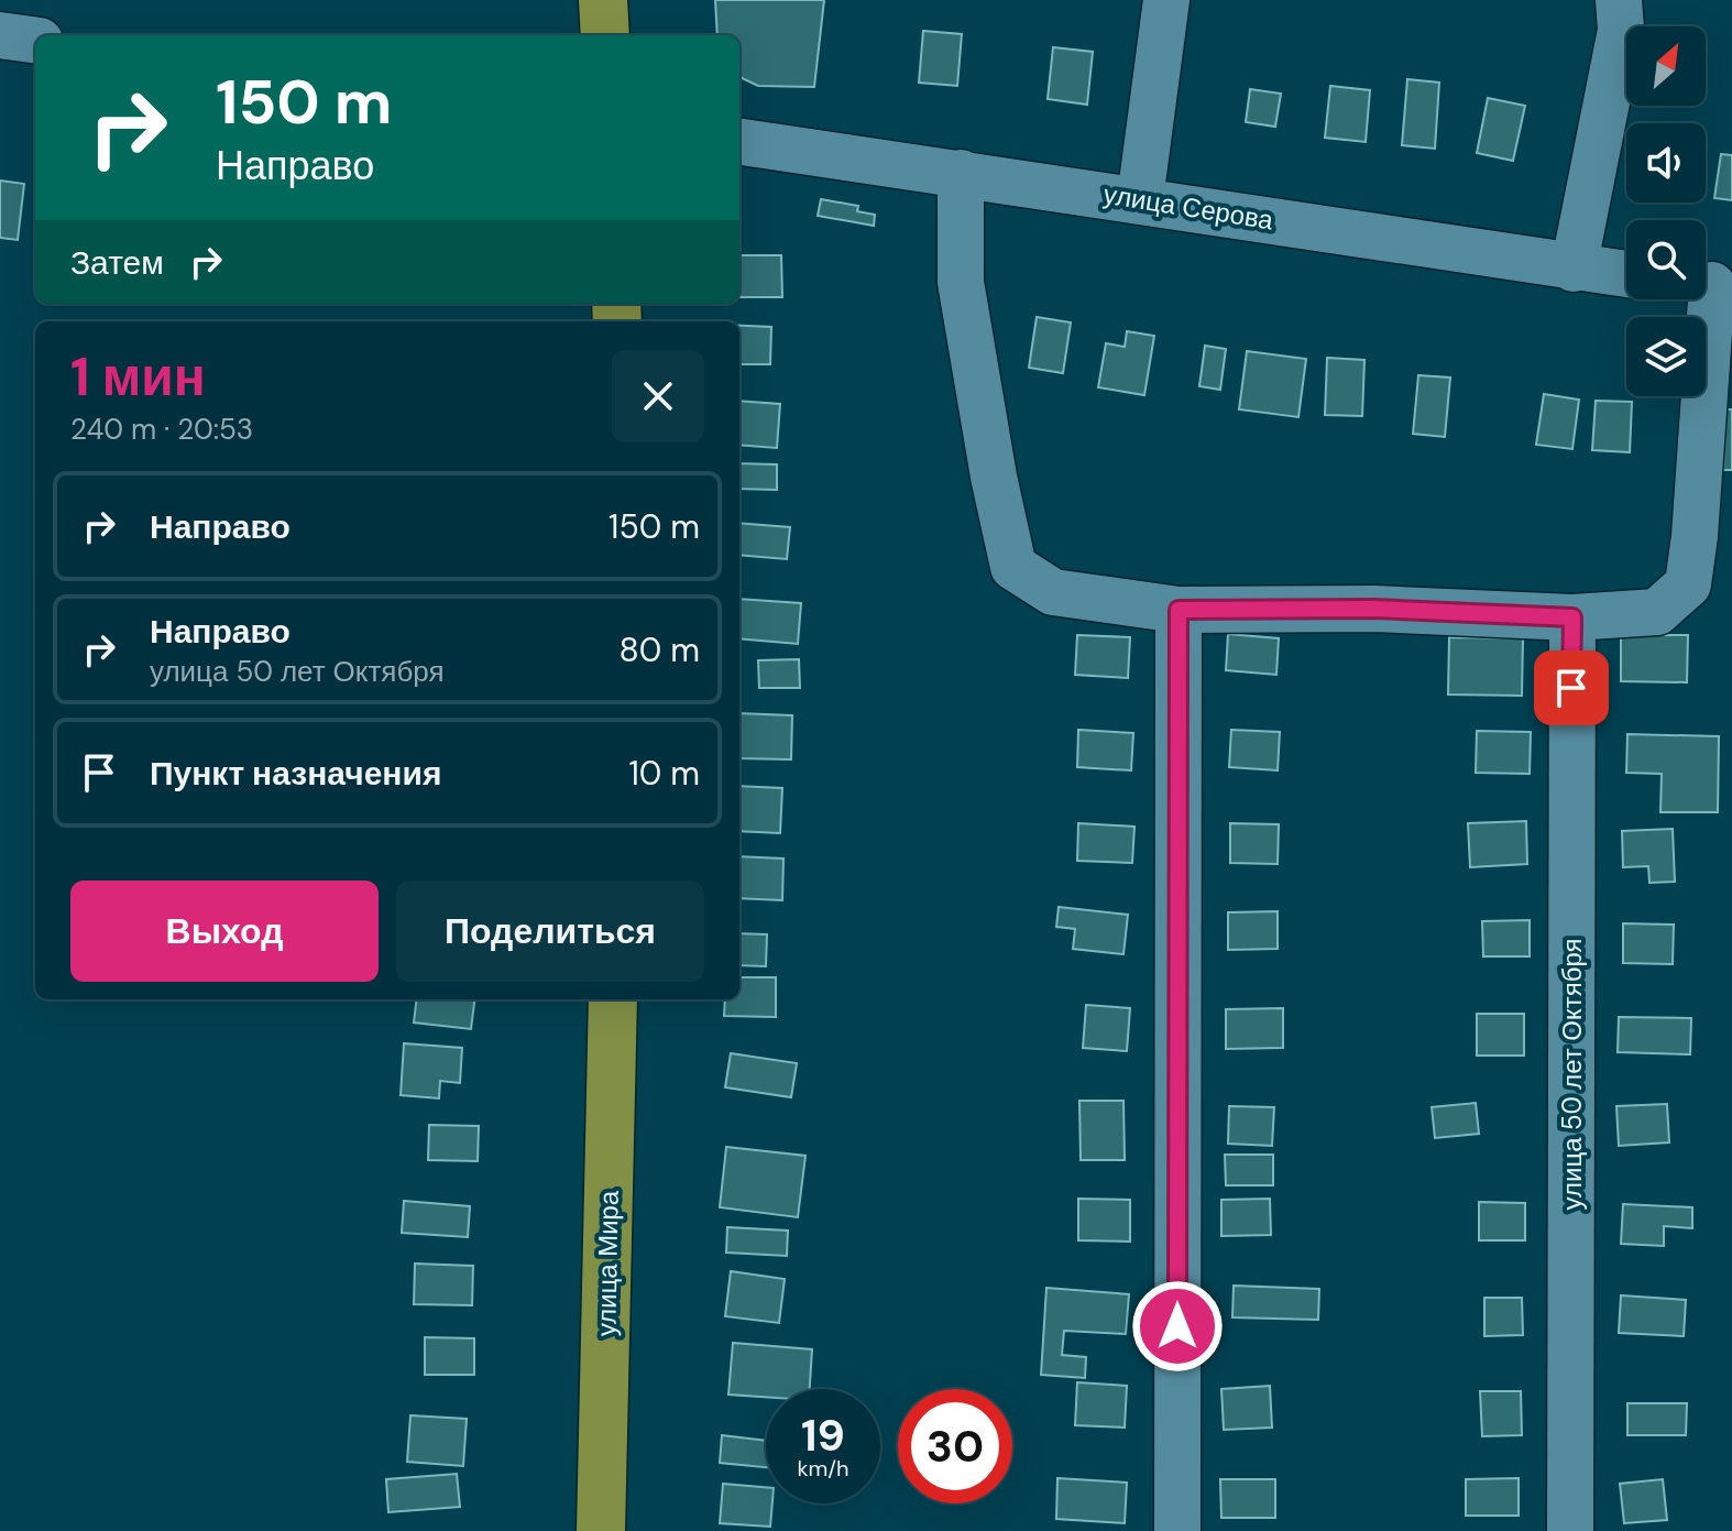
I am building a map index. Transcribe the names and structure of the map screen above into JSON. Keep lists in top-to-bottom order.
{
  "streets": {
    "main road": ["улица Мира"],
    "street": ["улица Серова", "улица 50 лет Октября"]
  },
  "north": "top right",
  "page": {
    "turn": ["150 m", "Направо"],
    "then": "Затем",
    "heading": ["1 мин", "240 m · 20:53"],
    "list": [
      {
        "name": "Направо",
        "value": "150 m"
      },
      {
        "name": "Направо",
        "note": "улица 50 лет Октября",
        "value": "80 m"
      },
      {
        "name": "Пункт назначения",
        "value": "10 m"
      }
    ],
    "buttons": ["Выход", "Поделиться"],
    "speed": "19 km/h",
    "limit": "30"
  }
}
